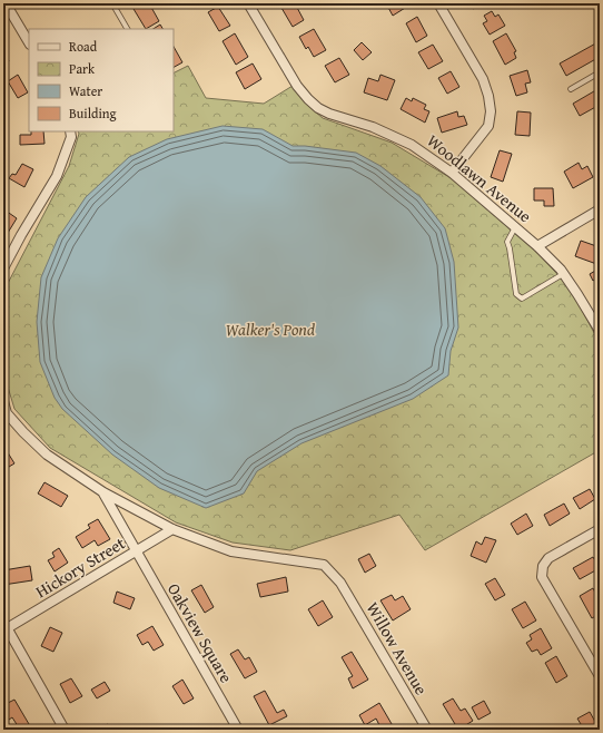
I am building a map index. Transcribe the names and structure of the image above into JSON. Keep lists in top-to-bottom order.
{
  "streets": {
    "street": [
      "Woodlawn Avenue",
      "Hickory Street",
      "Oakview Square",
      "Willow Avenue"
    ]
  },
  "crossings": [
    ["Hickory Street", "Oakview Square"],
    ["Hickory Street", "Willow Avenue"],
    ["Oakview Square", "Willow Avenue"]
  ],
  "parks": ["Walker's Pond"],
  "legend": [
    "Road",
    "Park",
    "Water",
    "Building"
  ]
}
